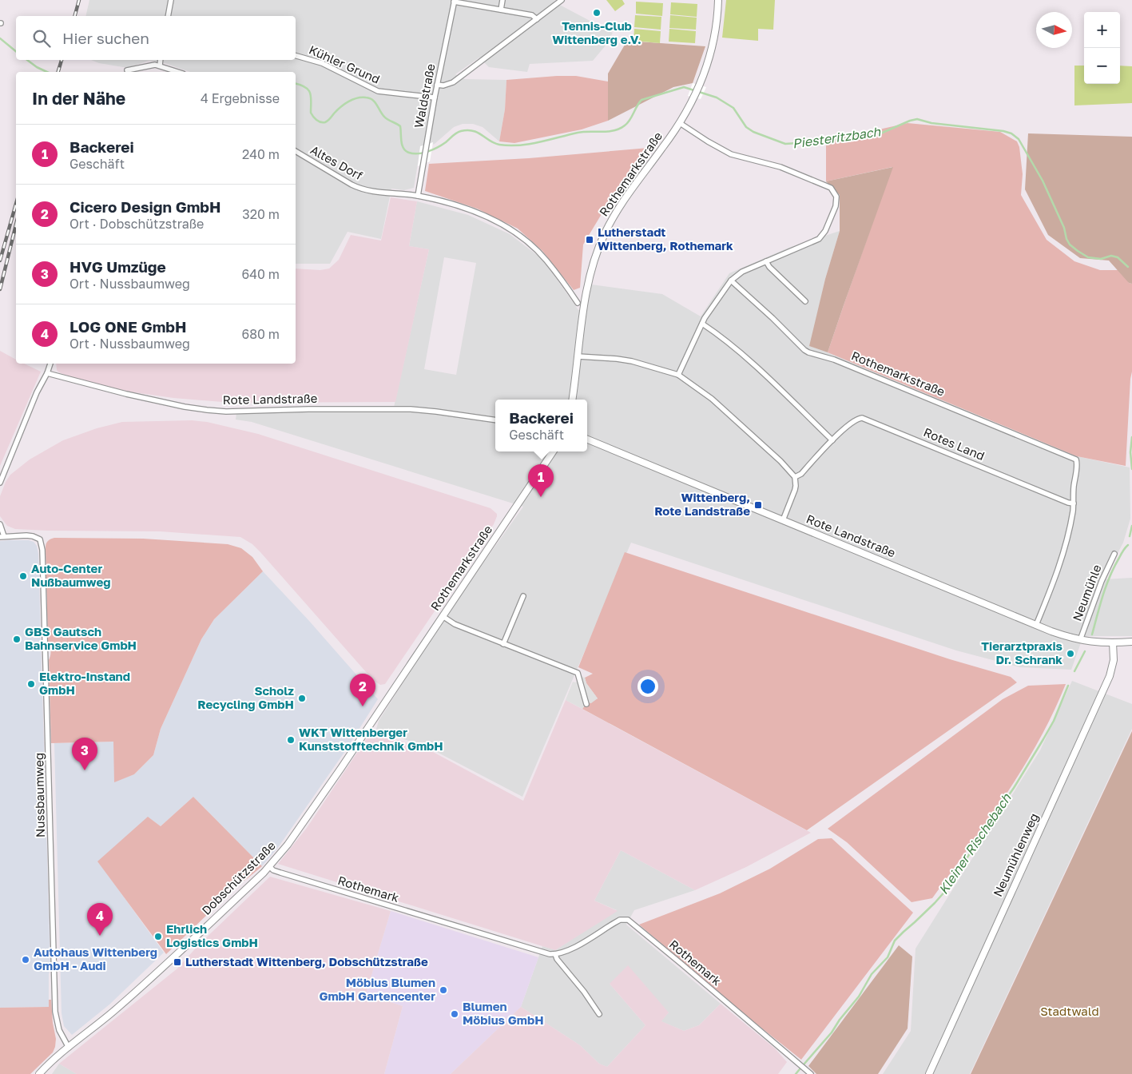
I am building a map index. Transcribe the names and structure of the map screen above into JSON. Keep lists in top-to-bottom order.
{
  "streets": {
    "street": [
      "Kühler Grund",
      "Waldstraße",
      "Altes Dorf",
      "Rothemarkstraße",
      "Rote Landstraße",
      "Rotes Land",
      "Neumühle",
      "Nussbaumweg",
      "Neumühlenweg",
      "Dobschützstraße",
      "Rothemark"
    ]
  },
  "crossings": [
    ["Kühler Grund", "Waldstraße"],
    ["Waldstraße", "Altes Dorf"],
    ["Rothemarkstraße", "Rotes Land"],
    ["Rothemarkstraße", "Dobschützstraße"],
    ["Rote Landstraße", "Neumühle"],
    ["Rote Landstraße", "Neumühlenweg"],
    ["Nussbaumweg", "Dobschützstraße"],
    ["Dobschützstraße", "Rothemark"]
  ],
  "water": ["Piesteritzbach", "Kleiner Rischebach"],
  "parks": ["Stadtwald"],
  "places": {
    "other": [
      "Tennis-Club Wittenberg e.V.",
      "Auto-Center Nußbaumweg",
      "GBS Gautsch Bahnservice GmbH",
      "Tierarztpraxis Dr. Schrank",
      "Elektro-Instand GmbH",
      "Scholz Recycling GmbH",
      "WKT Wittenberger Kunststofftechnik GmbH",
      "Ehrlich Logistics GmbH",
      "Autohaus Wittenberg GmbH - Audi",
      "Möbius Blumen GmbH Gartencenter",
      "Blumen Möbius GmbH"
    ],
    "transit": ["Lutherstadt Wittenberg, Rothemark", "Wittenberg, Rote Landstraße", "Lutherstadt Wittenberg, Dobschützstraße"]
  },
  "north": "right",
  "page": {
    "map_buttons": ["+", "−"],
    "search": "Hier suchen",
    "heading": ["In der Nähe", "4 Ergebnisse"],
    "list": [
      {
        "mark": "1",
        "name": "Backerei",
        "note": "Geschäft",
        "value": "240 m"
      },
      {
        "mark": "2",
        "name": "Cicero Design GmbH",
        "note": "Ort · Dobschützstraße",
        "value": "320 m"
      },
      {
        "mark": "3",
        "name": "HVG Umzüge",
        "note": "Ort · Nussbaumweg",
        "value": "640 m"
      },
      {
        "mark": "4",
        "name": "LOG ONE GmbH",
        "note": "Ort · Nussbaumweg",
        "value": "680 m"
      }
    ],
    "popup": ["Backerei", "Geschäft"],
    "pins": [
      "1",
      "2",
      "3",
      "4"
    ]
  }
}
